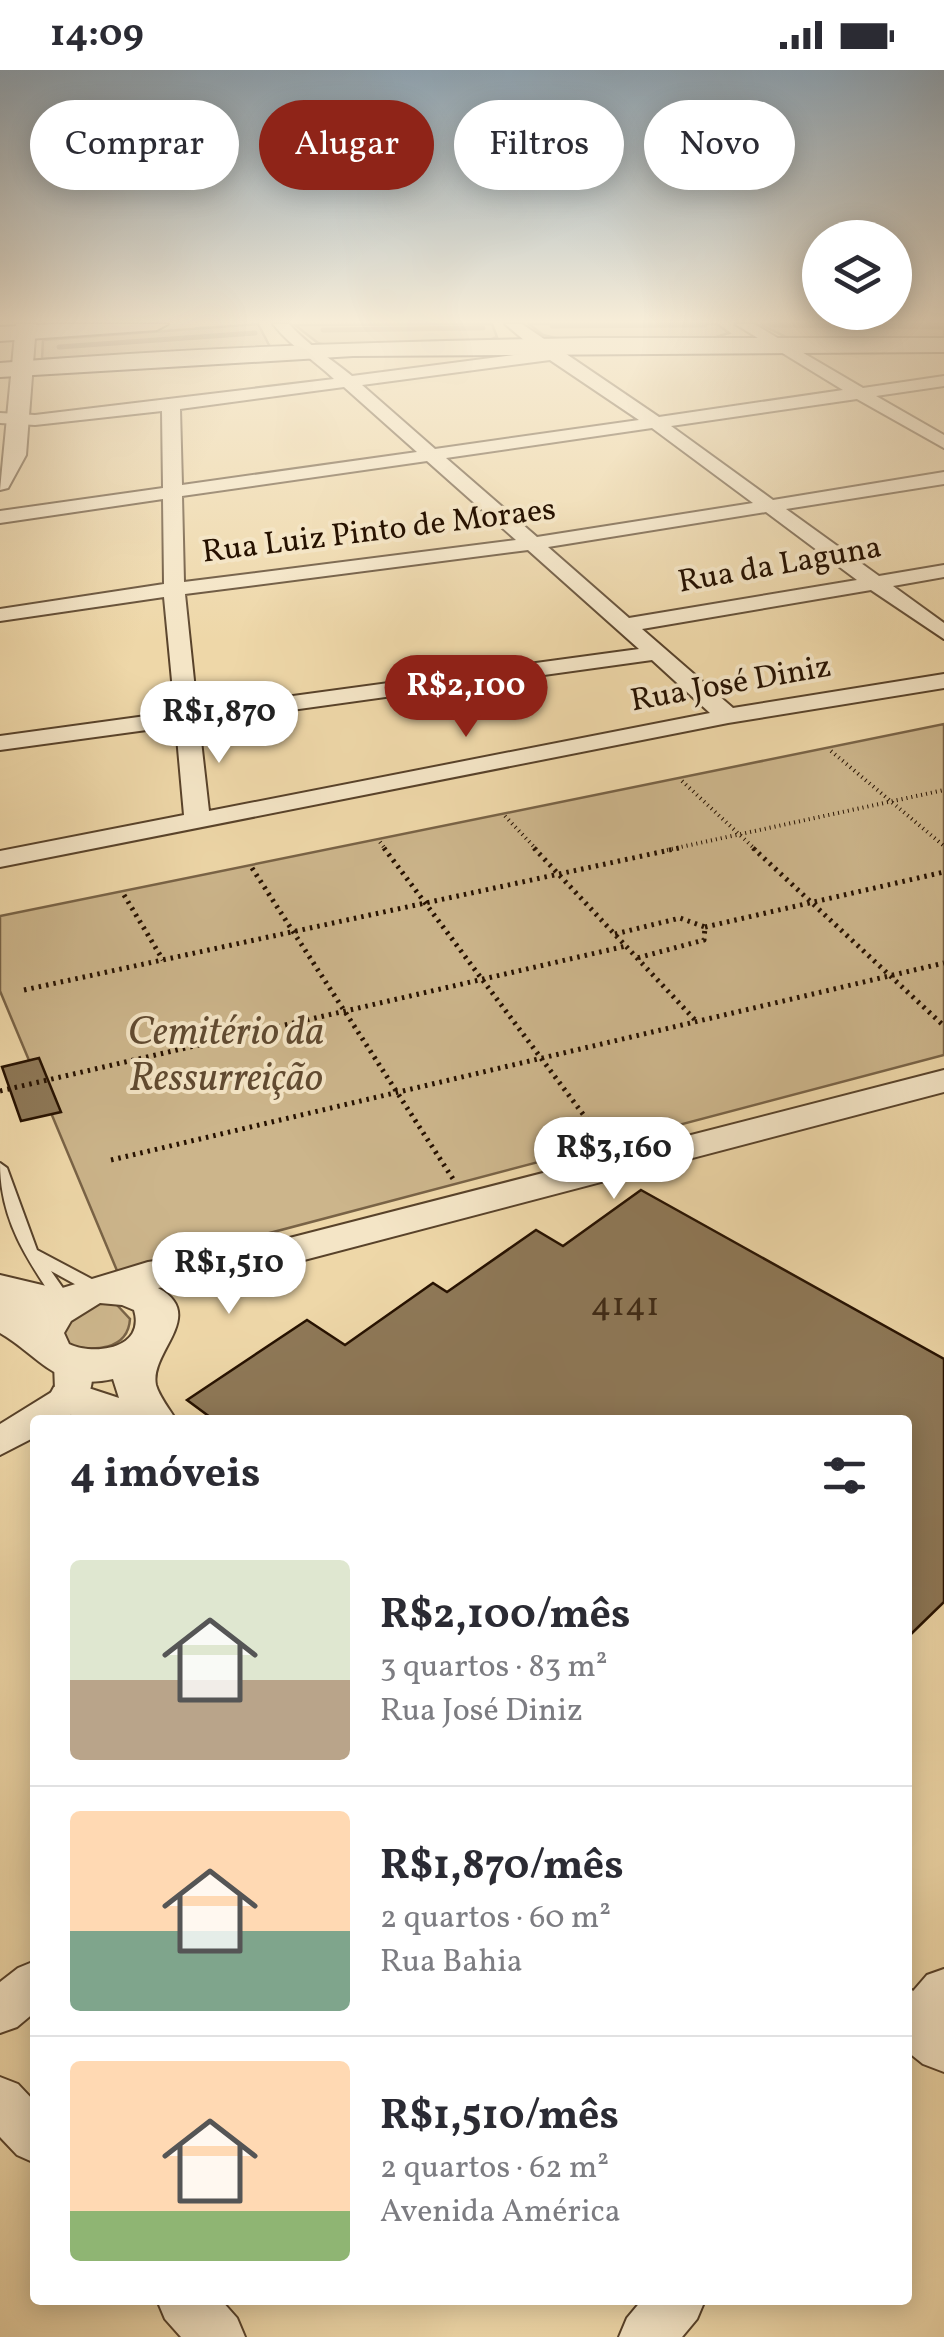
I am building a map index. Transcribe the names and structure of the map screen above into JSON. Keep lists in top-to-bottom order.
{
  "streets": {
    "street": ["Rua Luiz Pinto de Moraes", "Rua da Laguna", "Rua José Diniz"]
  },
  "parks": ["Cemitério da Ressurreição"],
  "house_numbers": ["4141"],
  "page": {
    "status": "14:09",
    "chip": [
      "Comprar",
      "Alugar",
      "Filtros",
      "Novo"
    ],
    "price": [
      "R$2,100",
      "R$1,870",
      "R$3,160",
      "R$1,510"
    ],
    "heading": "4 imóveis",
    "list": [
      {
        "name": "R$2,100/mês",
        "note": "3 quartos · 83 m² · Rua José Diniz"
      },
      {
        "name": "R$1,870/mês",
        "note": "2 quartos · 60 m² · Rua Bahia"
      },
      {
        "name": "R$1,510/mês",
        "note": "2 quartos · 62 m² · Avenida América"
      }
    ]
  }
}
